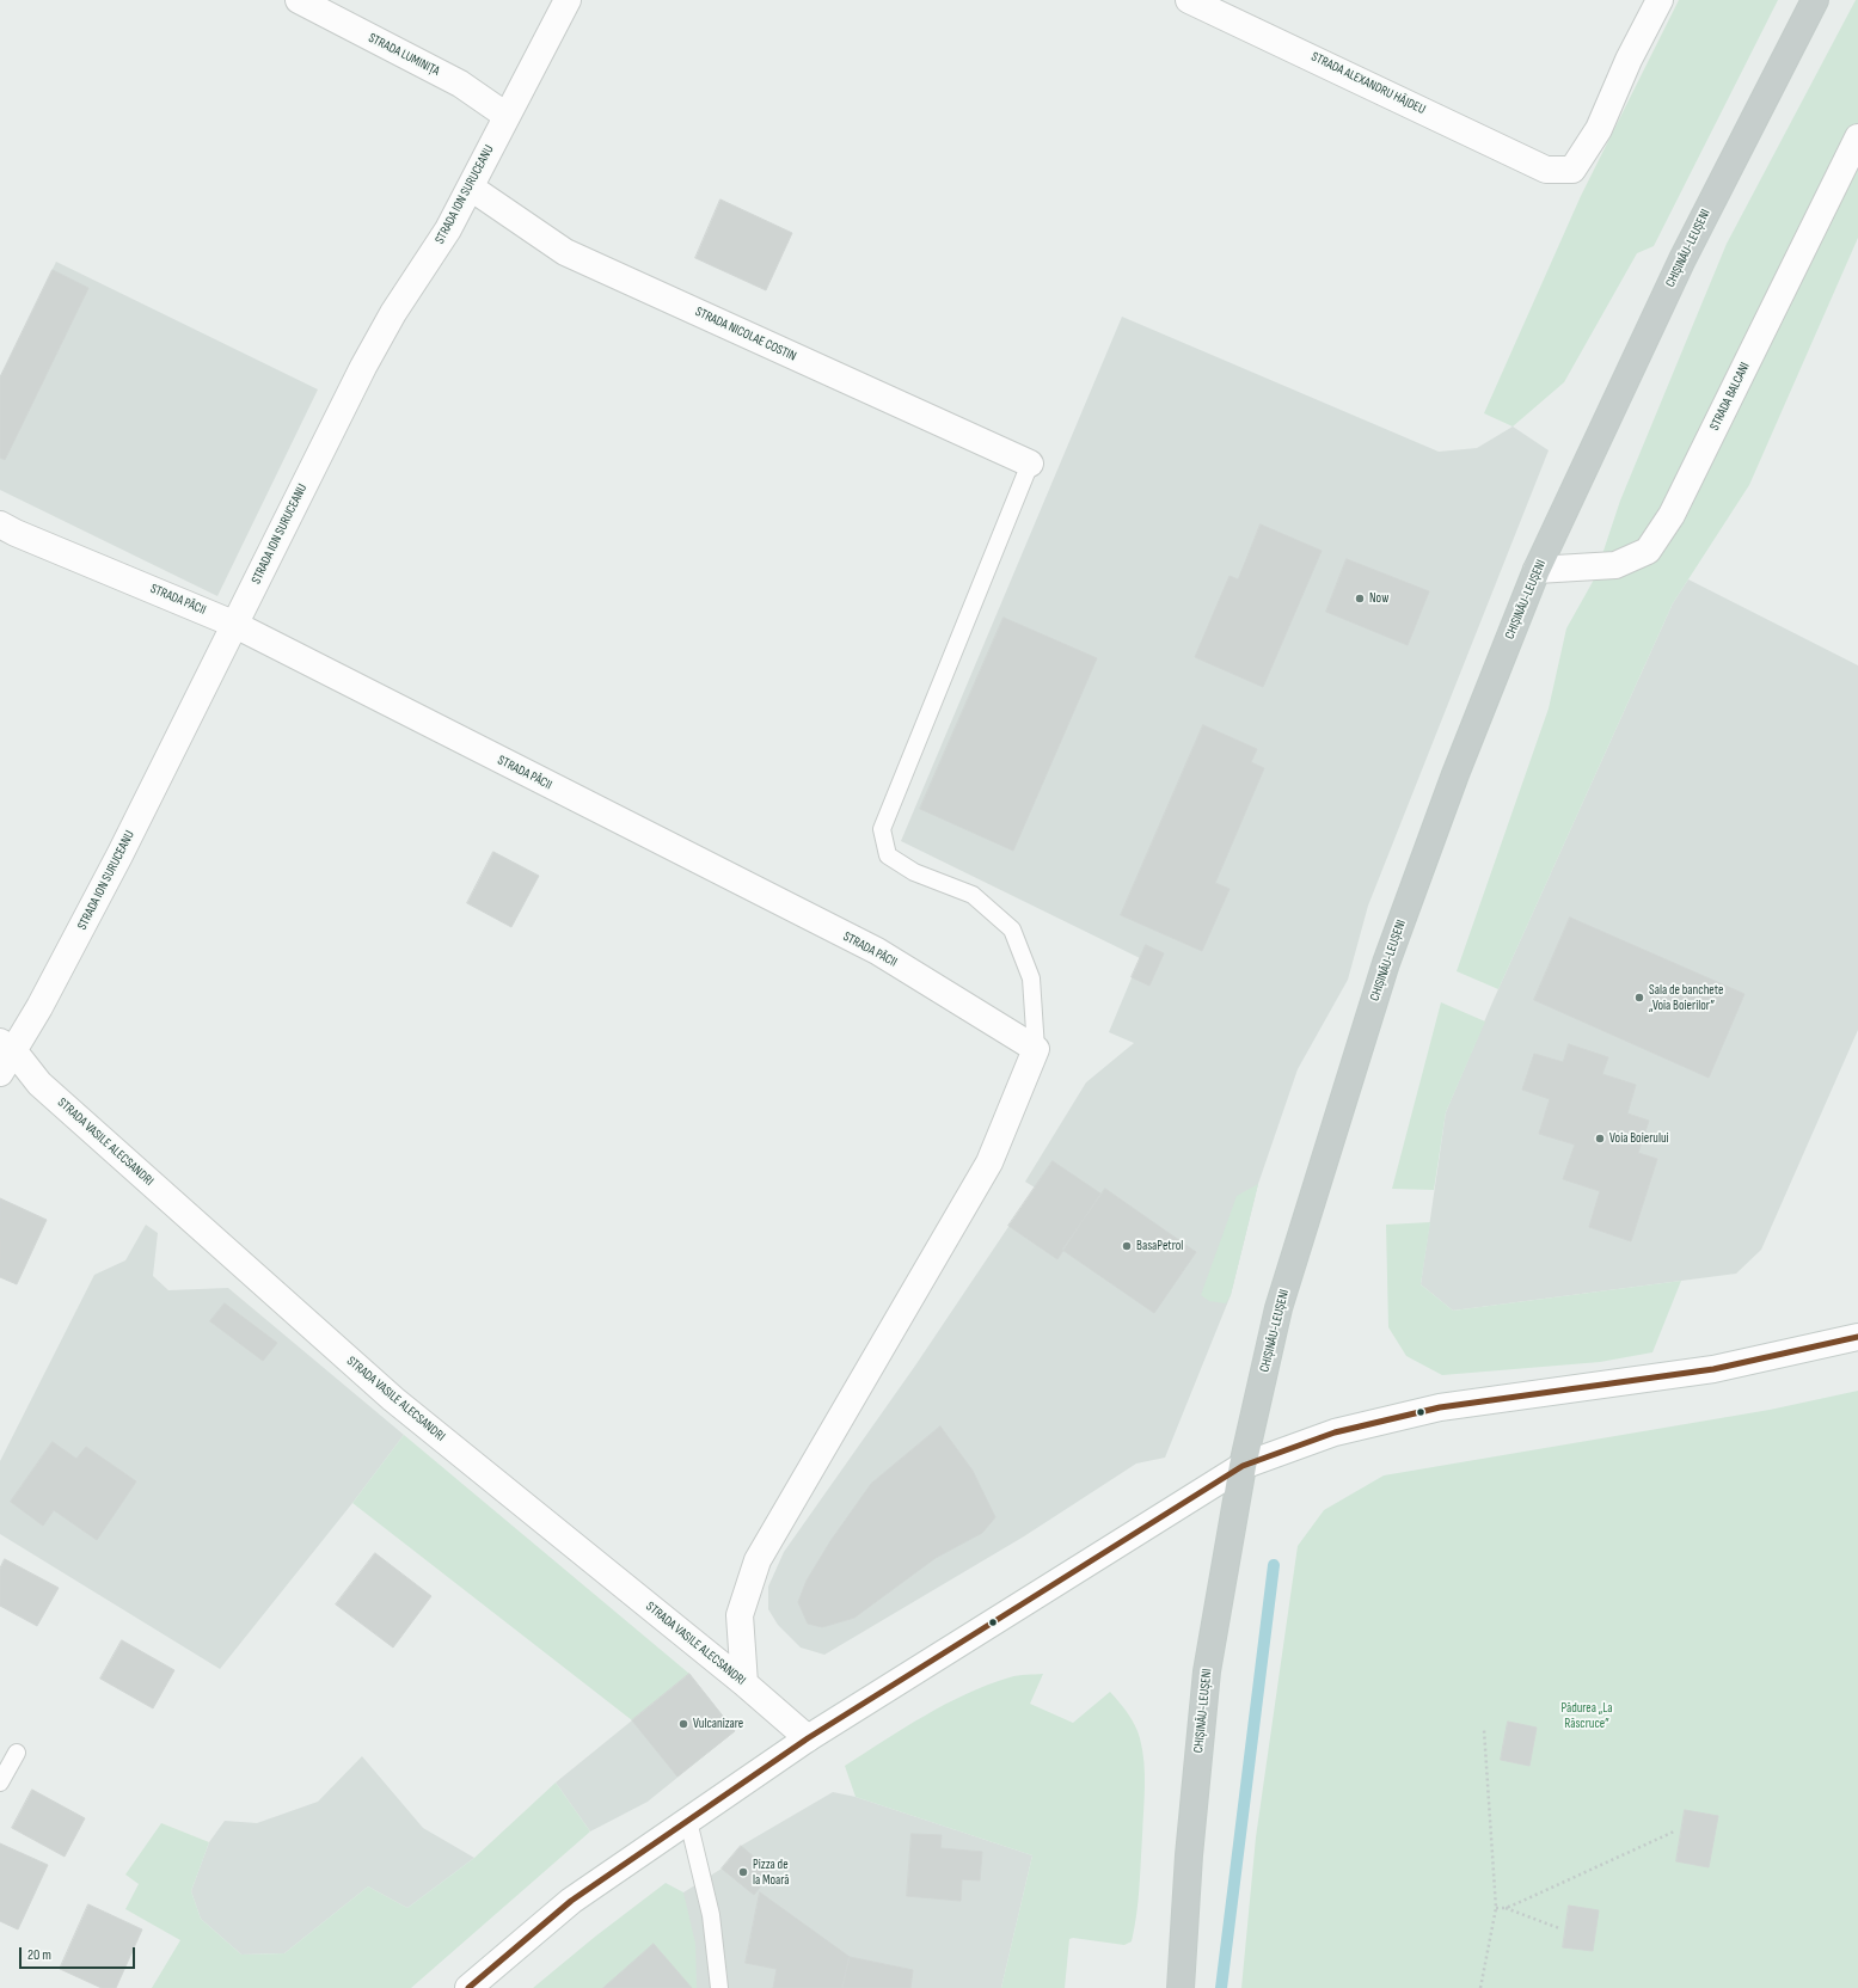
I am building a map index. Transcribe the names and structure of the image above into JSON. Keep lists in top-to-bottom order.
{
  "streets": {
    "highway": ["CHIȘINĂU-LEUȘENI"],
    "street": [
      "STRADA LUMINIȚA",
      "STRADA ALEXANDRU HÂJDEU",
      "STRADA ION SURUCEANU",
      "STRADA NICOLAE COSTIN",
      "STRADA BALCANI",
      "STRADA PĂCII",
      "STRADA VASILE ALECSANDRI"
    ]
  },
  "crossings": [
    ["STRADA LUMINIȚA", "STRADA ION SURUCEANU"],
    ["STRADA ION SURUCEANU", "STRADA NICOLAE COSTIN"],
    ["STRADA ION SURUCEANU", "STRADA PĂCII"],
    ["STRADA ION SURUCEANU", "STRADA VASILE ALECSANDRI"],
    ["CHIȘINĂU-LEUȘENI", "STRADA BALCANI"]
  ],
  "parks": ["Pădurea „La Răscruce”"],
  "places": [
    "Now",
    "Sala de banchete „Voia Boierilor”",
    "Voia Boierului",
    "BasaPetrol",
    "Vulcanizare",
    "Pizza de la Moară"
  ],
  "scale_bar": "20 m"
}
